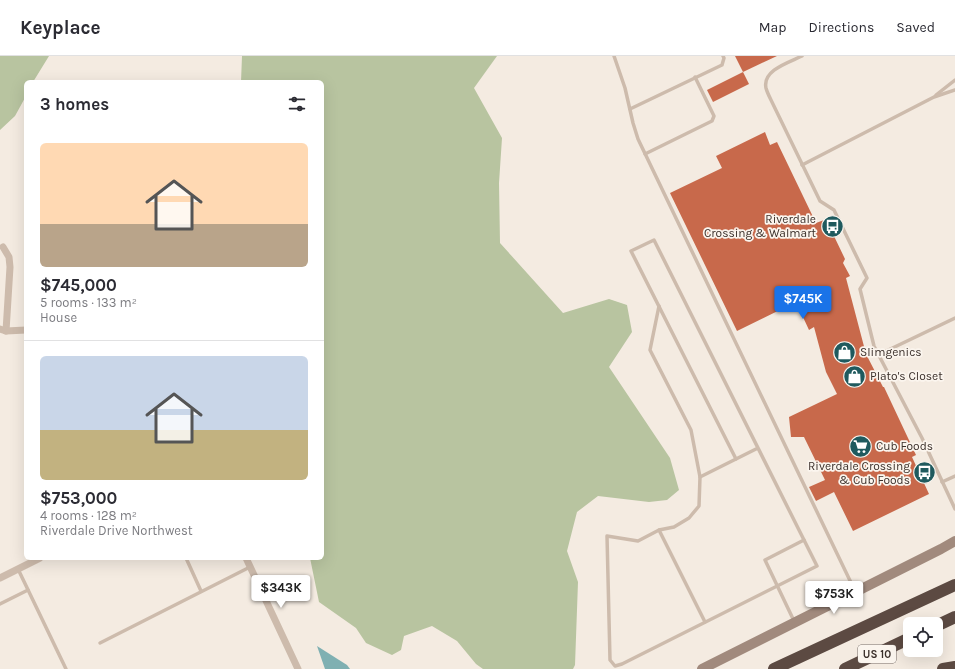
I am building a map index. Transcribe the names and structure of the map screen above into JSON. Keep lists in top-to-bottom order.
{
  "streets": {
    "highway": ["US 10"]
  },
  "places": {
    "bus stop": ["Riverdale Crossing & Walmart", "Riverdale Crossing & Cub Foods"],
    "shop": ["Slimgenics", "Plato's Closet"],
    "supermarket": ["Cub Foods"]
  },
  "page": {
    "header": "Keyplace",
    "nav": ["Map", "Directions", "Saved"],
    "heading": "3 homes",
    "list": [
      {
        "name": "$745,000",
        "note": "5 rooms · 133 m² · House"
      },
      {
        "name": "$753,000",
        "note": "4 rooms · 128 m² · Riverdale Drive Northwest"
      }
    ],
    "price": ["$745K", "$343K", "$753K"]
  }
}
